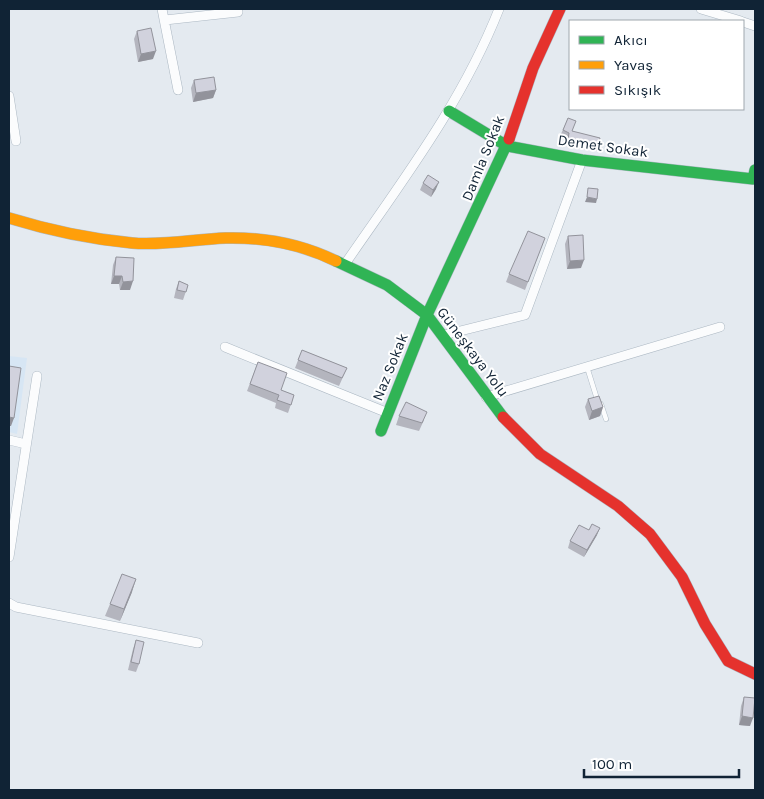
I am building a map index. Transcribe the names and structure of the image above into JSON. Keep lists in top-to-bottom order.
{
  "streets": {
    "street": [
      "Demet Sokak",
      "Damla Sokak",
      "Güneşkaya Yolu",
      "Naz Sokak"
    ]
  },
  "crossings": [
    ["Demet Sokak", "Damla Sokak"],
    ["Damla Sokak", "Güneşkaya Yolu"],
    ["Damla Sokak", "Naz Sokak"],
    ["Güneşkaya Yolu", "Naz Sokak"]
  ],
  "legend": ["Akıcı", "Yavaş", "Sıkışık"],
  "scale_bar": "100 m"
}
